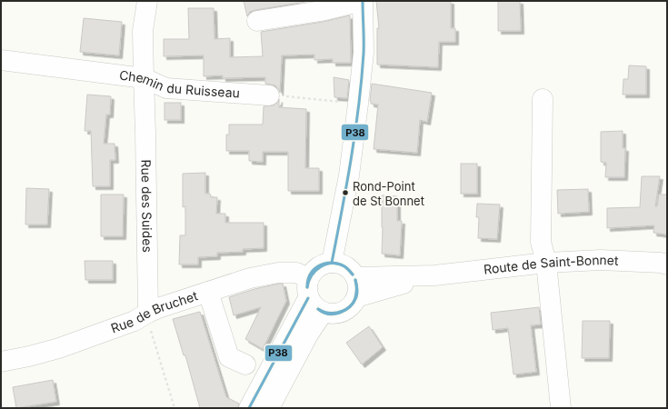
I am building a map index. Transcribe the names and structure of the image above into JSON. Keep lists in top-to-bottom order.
{
  "streets": {
    "street": [
      "Chemin du Ruisseau",
      "Rue des Suides",
      "Route de Saint-Bonnet",
      "Rue de Bruchet"
    ]
  },
  "crossings": [
    ["Chemin du Ruisseau", "Rue des Suides"],
    ["Rue des Suides", "Rue de Bruchet"],
    ["Route de Saint-Bonnet", "Rue de Bruchet"]
  ],
  "places": ["Rond-Point de St Bonnet"],
  "lines": ["transit line P38"]
}
